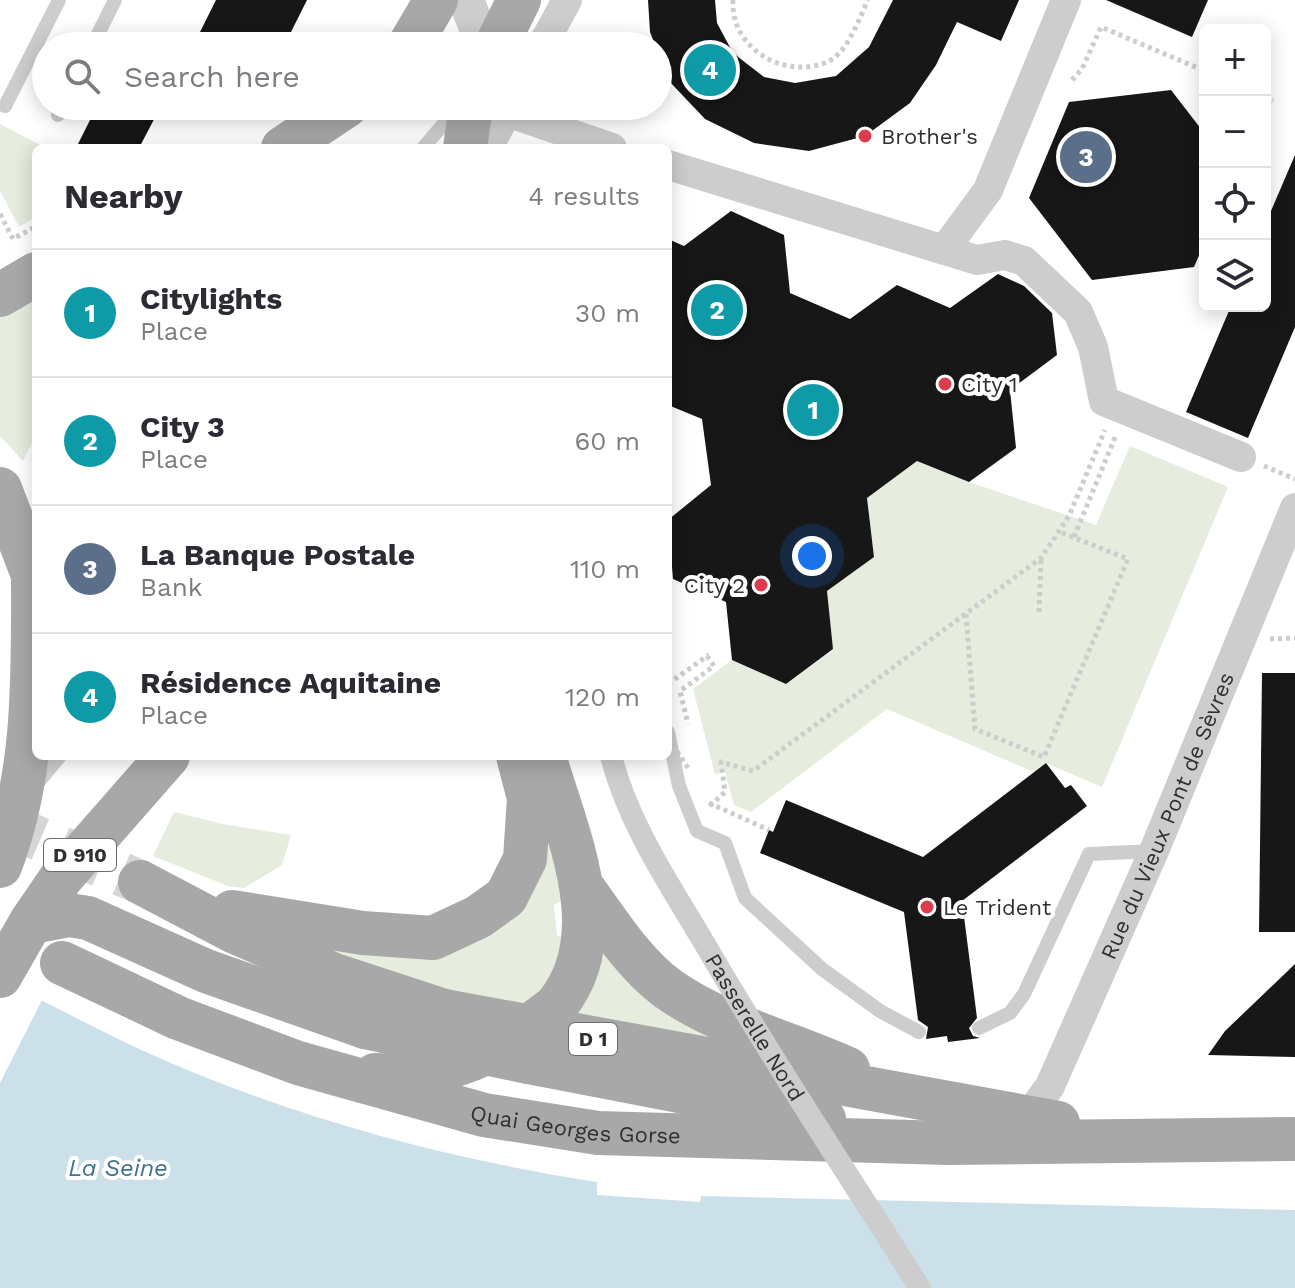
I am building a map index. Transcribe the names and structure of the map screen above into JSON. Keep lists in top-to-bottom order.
{
  "streets": {
    "main road": ["D 910", "D 1", "Quai Georges Gorse"],
    "street": ["Rue du Vieux Pont de Sèvres", "Passerelle Nord"]
  },
  "crossings": [
    ["Rue du Vieux Pont de Sèvres", "Quai Georges Gorse"],
    ["D 910", "D 1"],
    ["D 1", "Quai Georges Gorse"]
  ],
  "water": ["La Seine"],
  "places": [
    "Brother's",
    "City 1",
    "City 2",
    "Le Trident"
  ],
  "page": {
    "map_buttons": ["+", "−"],
    "search": "Search here",
    "pins": [
      "4",
      "3",
      "2",
      "1"
    ],
    "heading": ["Nearby", "4 results"],
    "list": [
      {
        "mark": "1",
        "name": "Citylights",
        "note": "Place",
        "value": "30 m"
      },
      {
        "mark": "2",
        "name": "City 3",
        "note": "Place",
        "value": "60 m"
      },
      {
        "mark": "3",
        "name": "La Banque Postale",
        "note": "Bank",
        "value": "110 m"
      },
      {
        "mark": "4",
        "name": "Résidence Aquitaine",
        "note": "Place",
        "value": "120 m"
      }
    ]
  }
}
